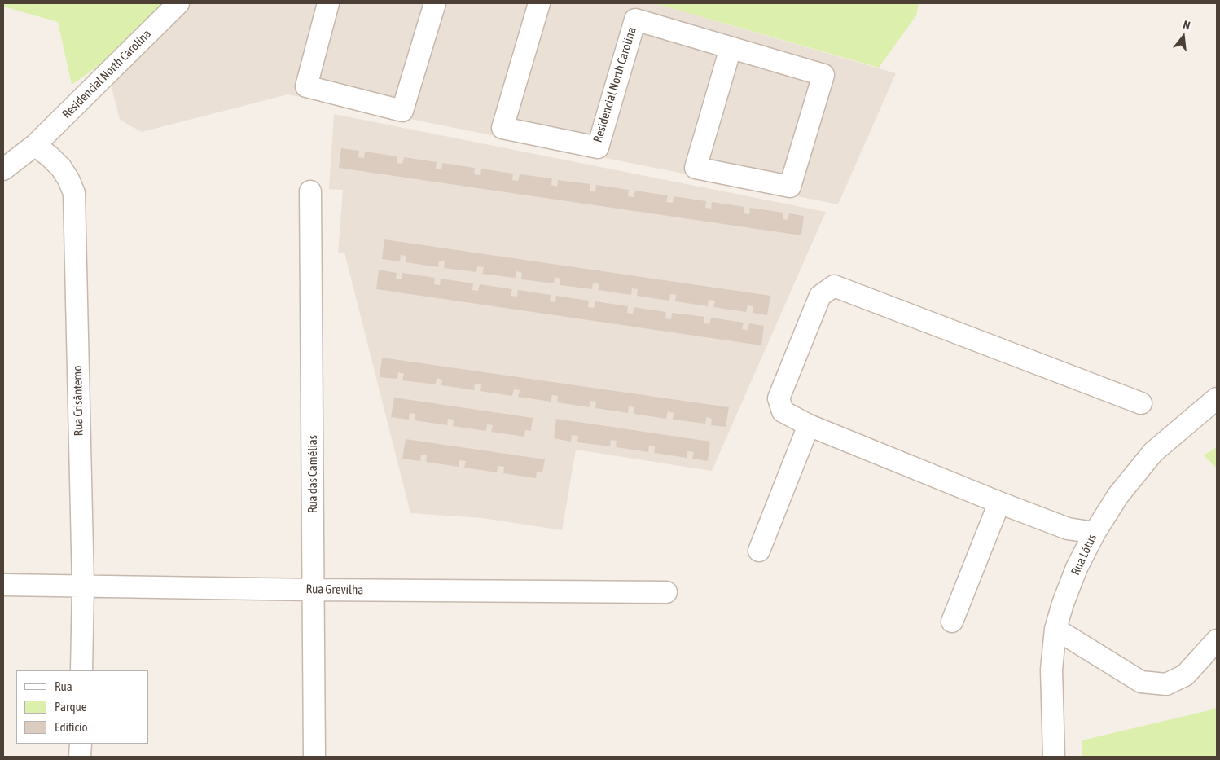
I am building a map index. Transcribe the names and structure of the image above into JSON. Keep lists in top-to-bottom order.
{
  "streets": {
    "street": [
      "Residencial North Carolina",
      "Rua Crisântemo",
      "Rua das Camélias",
      "Rua Lótus",
      "Rua Grevilha"
    ]
  },
  "crossings": [
    ["Residencial North Carolina", "Rua Crisântemo"],
    ["Rua Crisântemo", "Rua Grevilha"],
    ["Rua das Camélias", "Rua Grevilha"]
  ],
  "legend": ["Rua", "Parque", "Edifício"],
  "north": "top"
}
